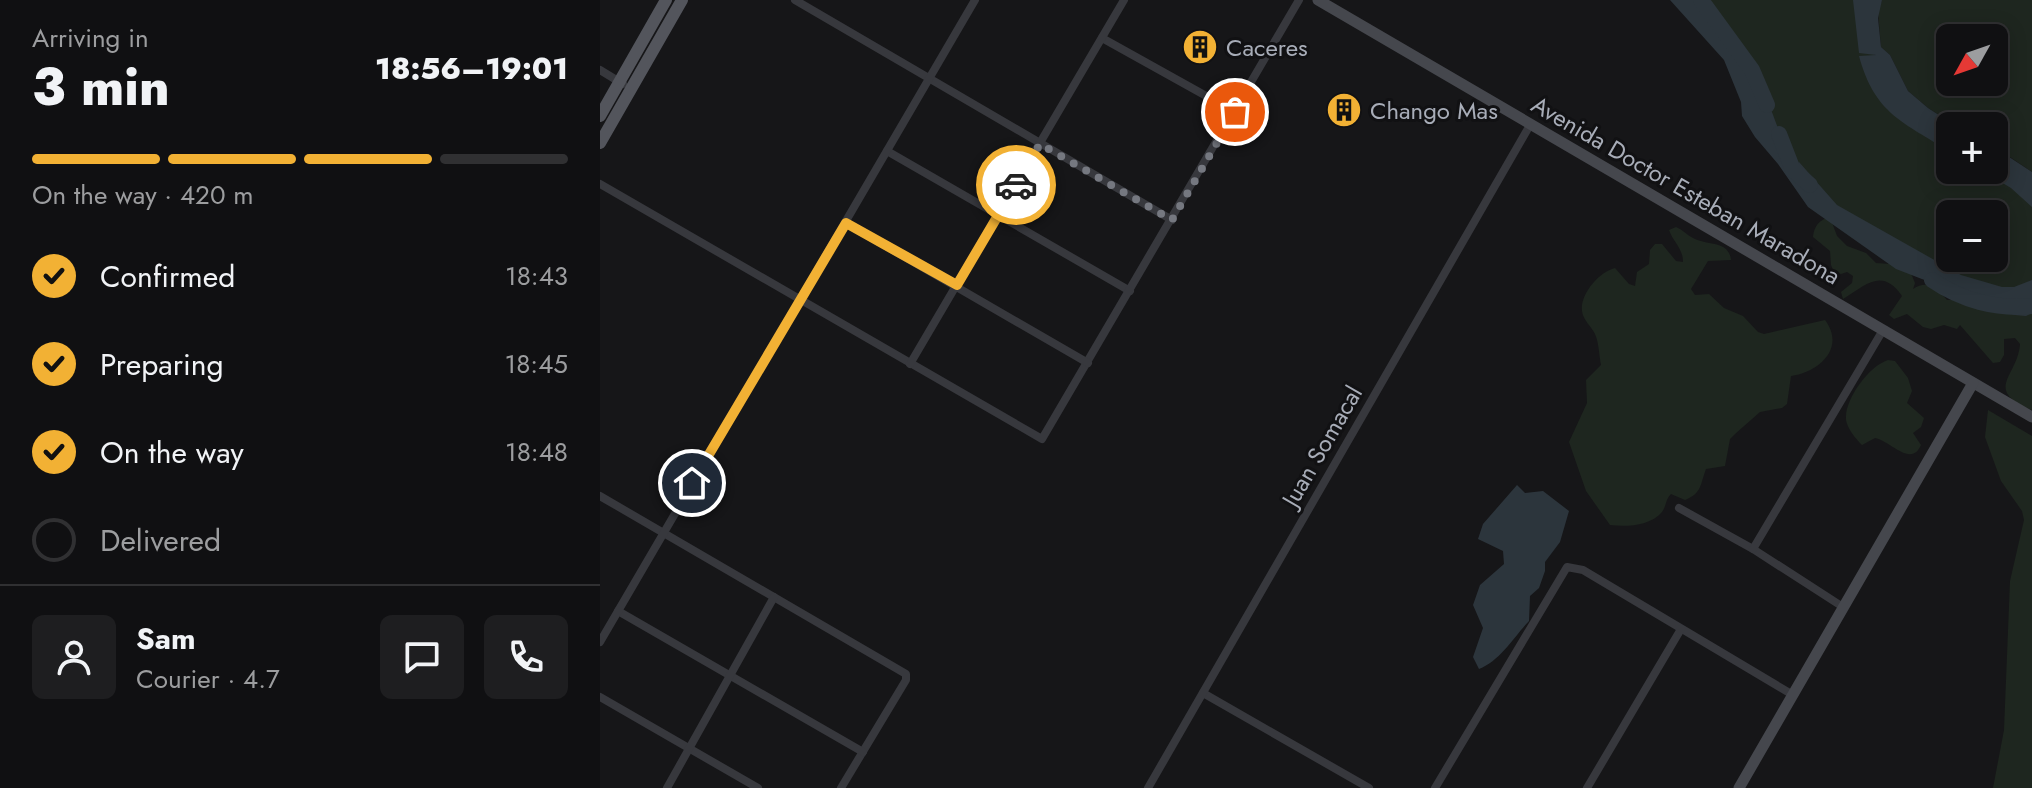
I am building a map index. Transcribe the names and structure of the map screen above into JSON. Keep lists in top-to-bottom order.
{
  "streets": {
    "main road": ["Avenida Doctor Esteban Maradona"],
    "street": ["Juan Somacal"]
  },
  "crossings": [
    ["Avenida Doctor Esteban Maradona", "Juan Somacal"]
  ],
  "places": {
    "building": ["Caceres", "Chango Mas"]
  },
  "north": "bottom left",
  "page": {
    "heading": ["3 min", "Arriving in", "18:56–19:01"],
    "panel": ["Sam", "Courier · 4.7"],
    "map_buttons": ["+", "−"],
    "bar": "On the way · 420 m",
    "list": [
      ["Confirmed", "18:43"],
      ["Preparing", "18:45"],
      ["On the way", "18:48"],
      "Delivered"
    ]
  }
}
